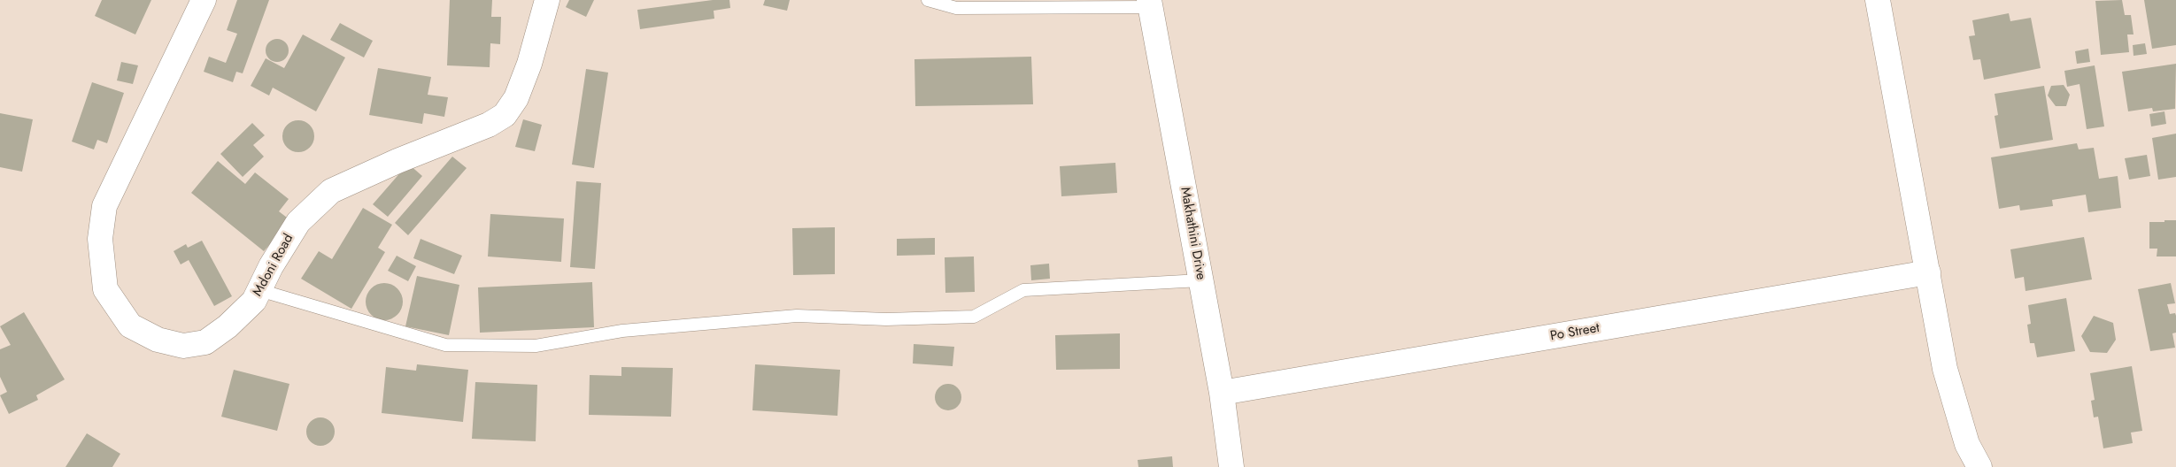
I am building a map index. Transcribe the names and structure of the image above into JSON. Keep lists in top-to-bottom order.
{
  "streets": {
    "street": ["Makhathini Drive", "Mdoni Road", "Po Street"]
  },
  "crossings": [
    ["Makhathini Drive", "Po Street"]
  ]
}
